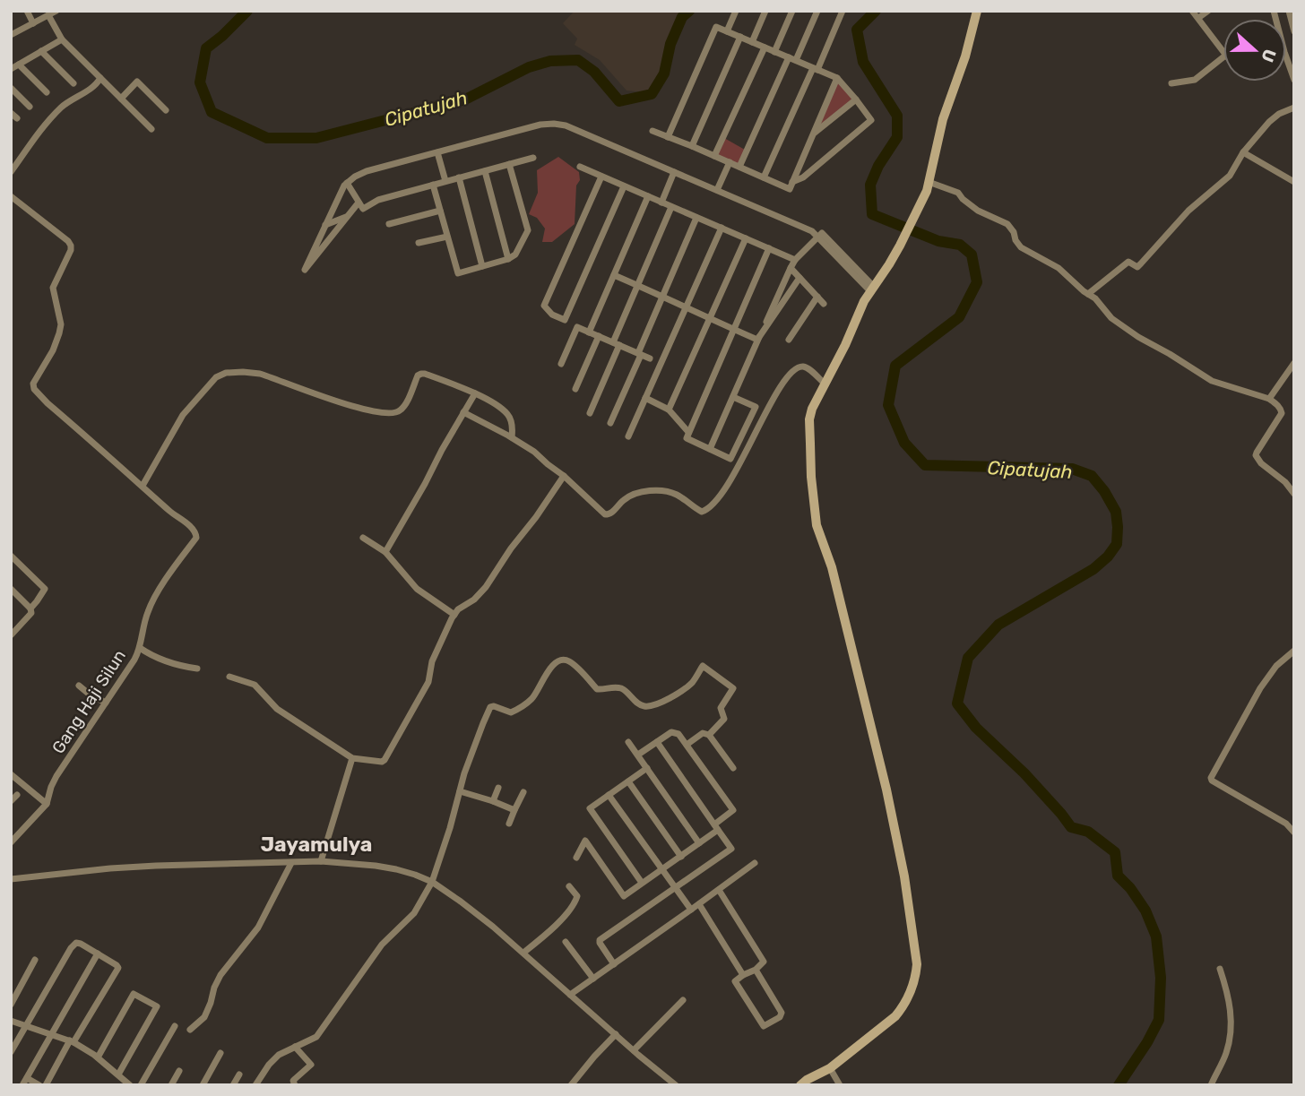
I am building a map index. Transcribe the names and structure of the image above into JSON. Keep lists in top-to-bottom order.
{
  "streets": {
    "street": ["Gang Haji Silun"]
  },
  "districts": ["Jayamulya"],
  "water": ["Cipatujah"],
  "north": "right"
}
